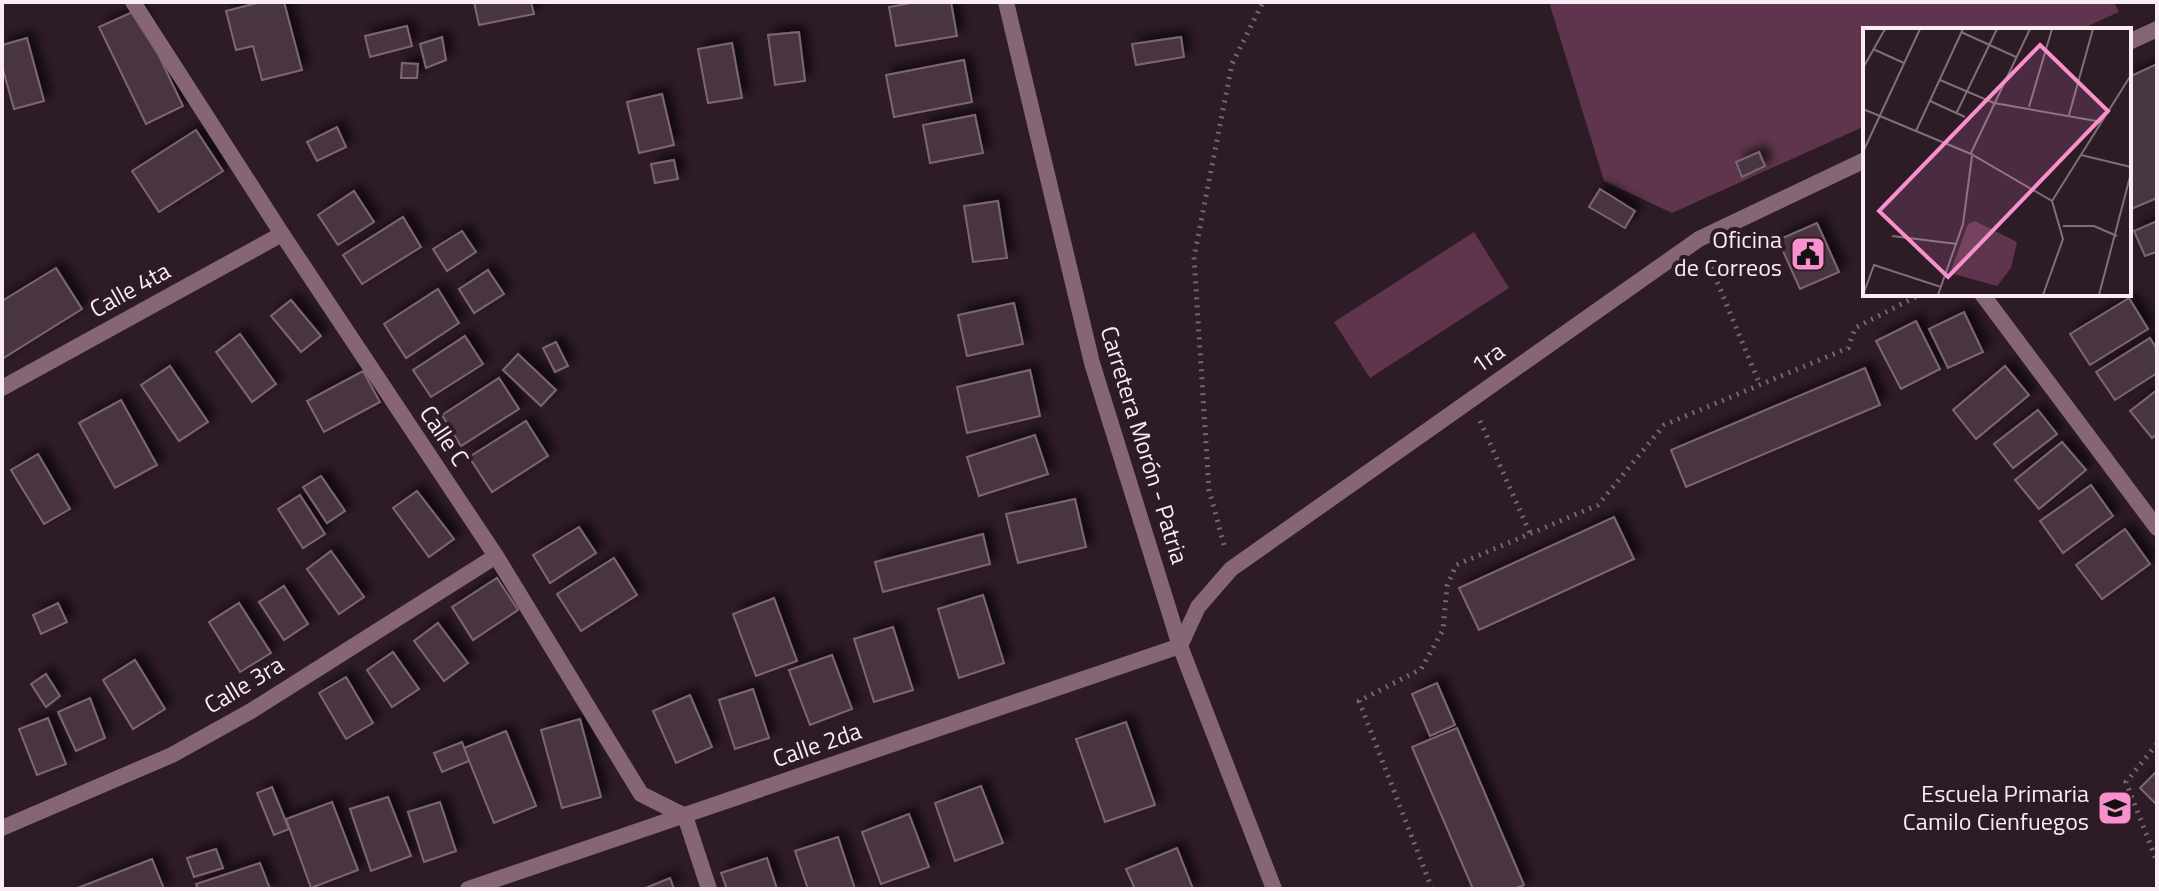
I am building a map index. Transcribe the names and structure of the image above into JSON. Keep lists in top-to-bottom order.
{
  "streets": {
    "street": [
      "Calle 4ta",
      "1ra",
      "Calle C",
      "Carretera Morón - Patria",
      "Calle 3ra",
      "Calle 2da"
    ]
  },
  "crossings": [
    ["Calle 4ta", "Calle C"],
    ["1ra", "Carretera Morón - Patria"],
    ["1ra", "Calle 2da"],
    ["Calle C", "Calle 3ra"],
    ["Calle C", "Calle 2da"],
    ["Carretera Morón - Patria", "Calle 2da"]
  ],
  "places": {
    "public building": ["Oficina de Correos"],
    "school or university": ["Escuela Primaria Camilo Cienfuegos"]
  }
}
